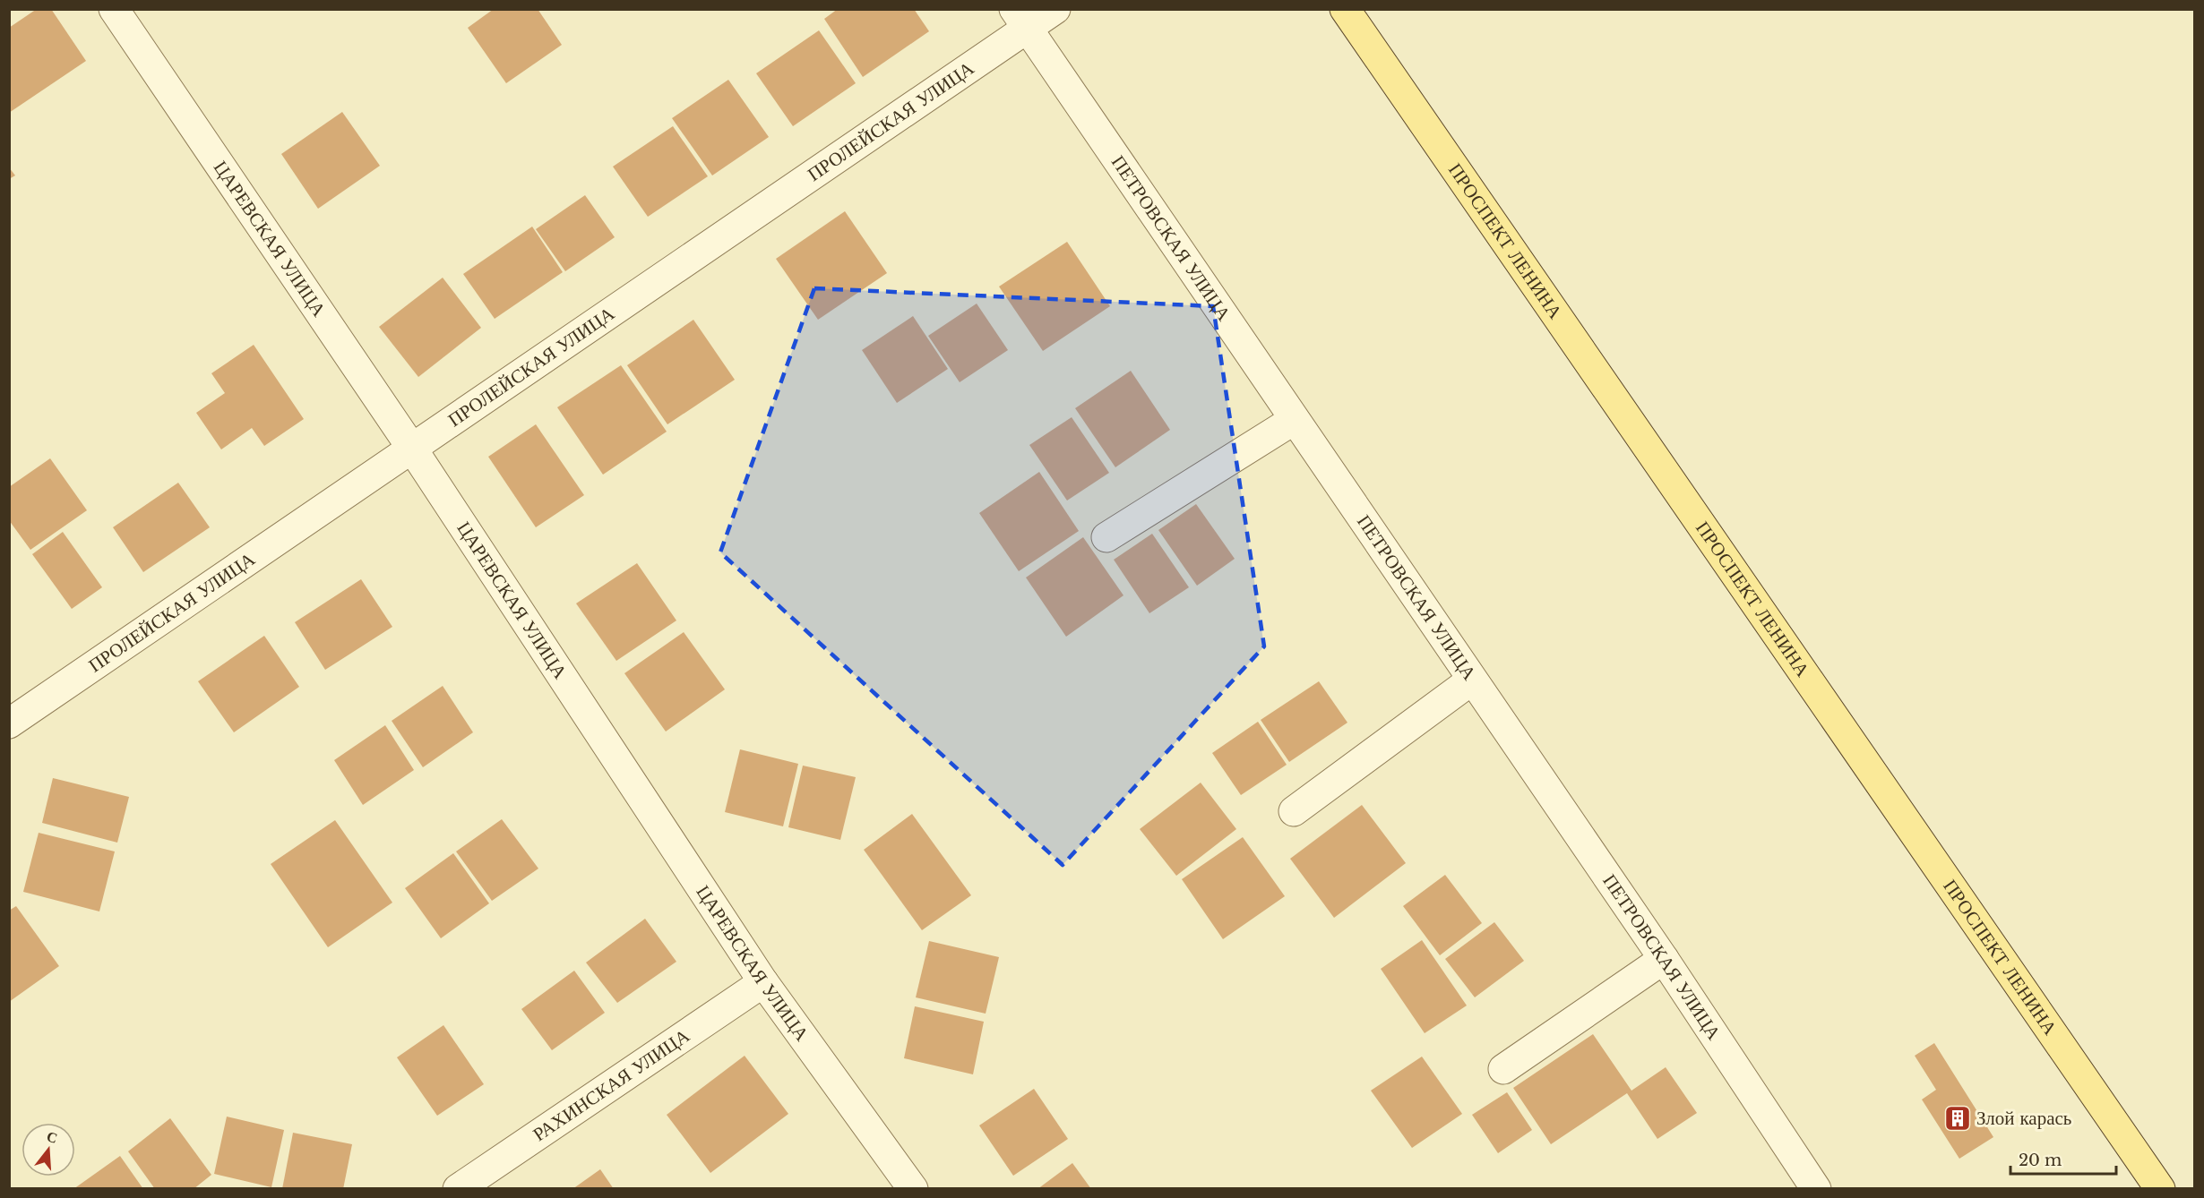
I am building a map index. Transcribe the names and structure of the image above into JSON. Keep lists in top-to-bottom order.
{
  "streets": {
    "main road": ["ПРОСПЕКТ ЛЕНИНА"],
    "street": [
      "ПРОЛЕЙСКАЯ УЛИЦА",
      "ЦАРЕВСКАЯ УЛИЦА",
      "ПЕТРОВСКАЯ УЛИЦА",
      "РАХИНСКАЯ УЛИЦА"
    ]
  },
  "crossings": [
    ["ПРОЛЕЙСКАЯ УЛИЦА", "ЦАРЕВСКАЯ УЛИЦА"],
    ["ПРОЛЕЙСКАЯ УЛИЦА", "ПЕТРОВСКАЯ УЛИЦА"],
    ["ЦАРЕВСКАЯ УЛИЦА", "РАХИНСКАЯ УЛИЦА"]
  ],
  "places": {
    "building": ["Злой карась"]
  },
  "scale_bar": "20 m",
  "north": "top"
}
